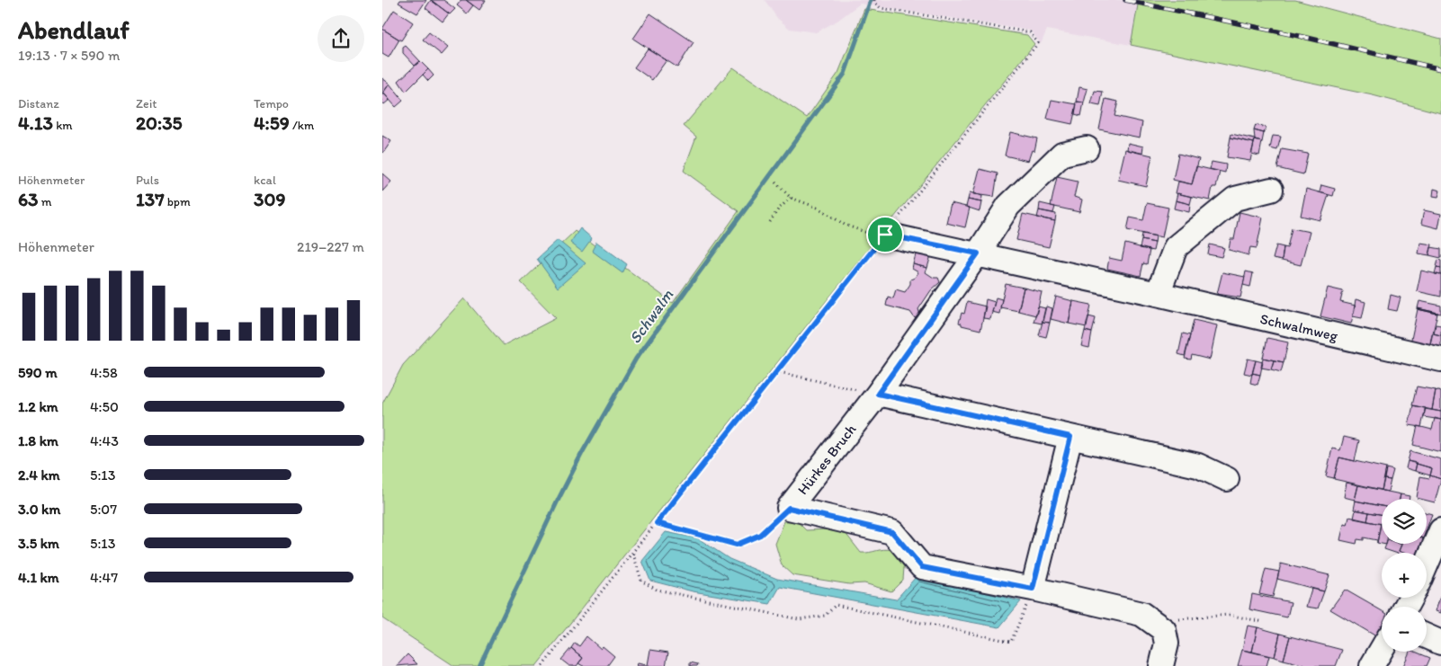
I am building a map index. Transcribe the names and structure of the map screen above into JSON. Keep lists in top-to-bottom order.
{
  "streets": {
    "street": ["Schwalmweg", "Hürkes Bruch"]
  },
  "crossings": [
    ["Schwalmweg", "Hürkes Bruch"]
  ],
  "water": ["Schwalm"],
  "page": {
    "heading": ["Abendlauf", "19:13 · 7 × 590 m"],
    "stats": [
      ["Distanz", "4.13 km"],
      ["Zeit", "20:35"],
      ["Tempo", "4:59 /km"],
      ["Höhenmeter", "63 m"],
      ["Puls", "137 bpm"],
      ["kcal", "309"]
    ],
    "chart": ["Höhenmeter", "219–227 m"],
    "list": [
      {
        "name": "590 m",
        "note": "4:58"
      },
      {
        "name": "1.2 km",
        "note": "4:50"
      },
      {
        "name": "1.8 km",
        "note": "4:43"
      },
      {
        "name": "2.4 km",
        "note": "5:13"
      },
      {
        "name": "3.0 km",
        "note": "5:07"
      },
      {
        "name": "3.5 km",
        "note": "5:13"
      },
      {
        "name": "4.1 km",
        "note": "4:47"
      }
    ],
    "map_buttons": ["+", "−"]
  }
}
